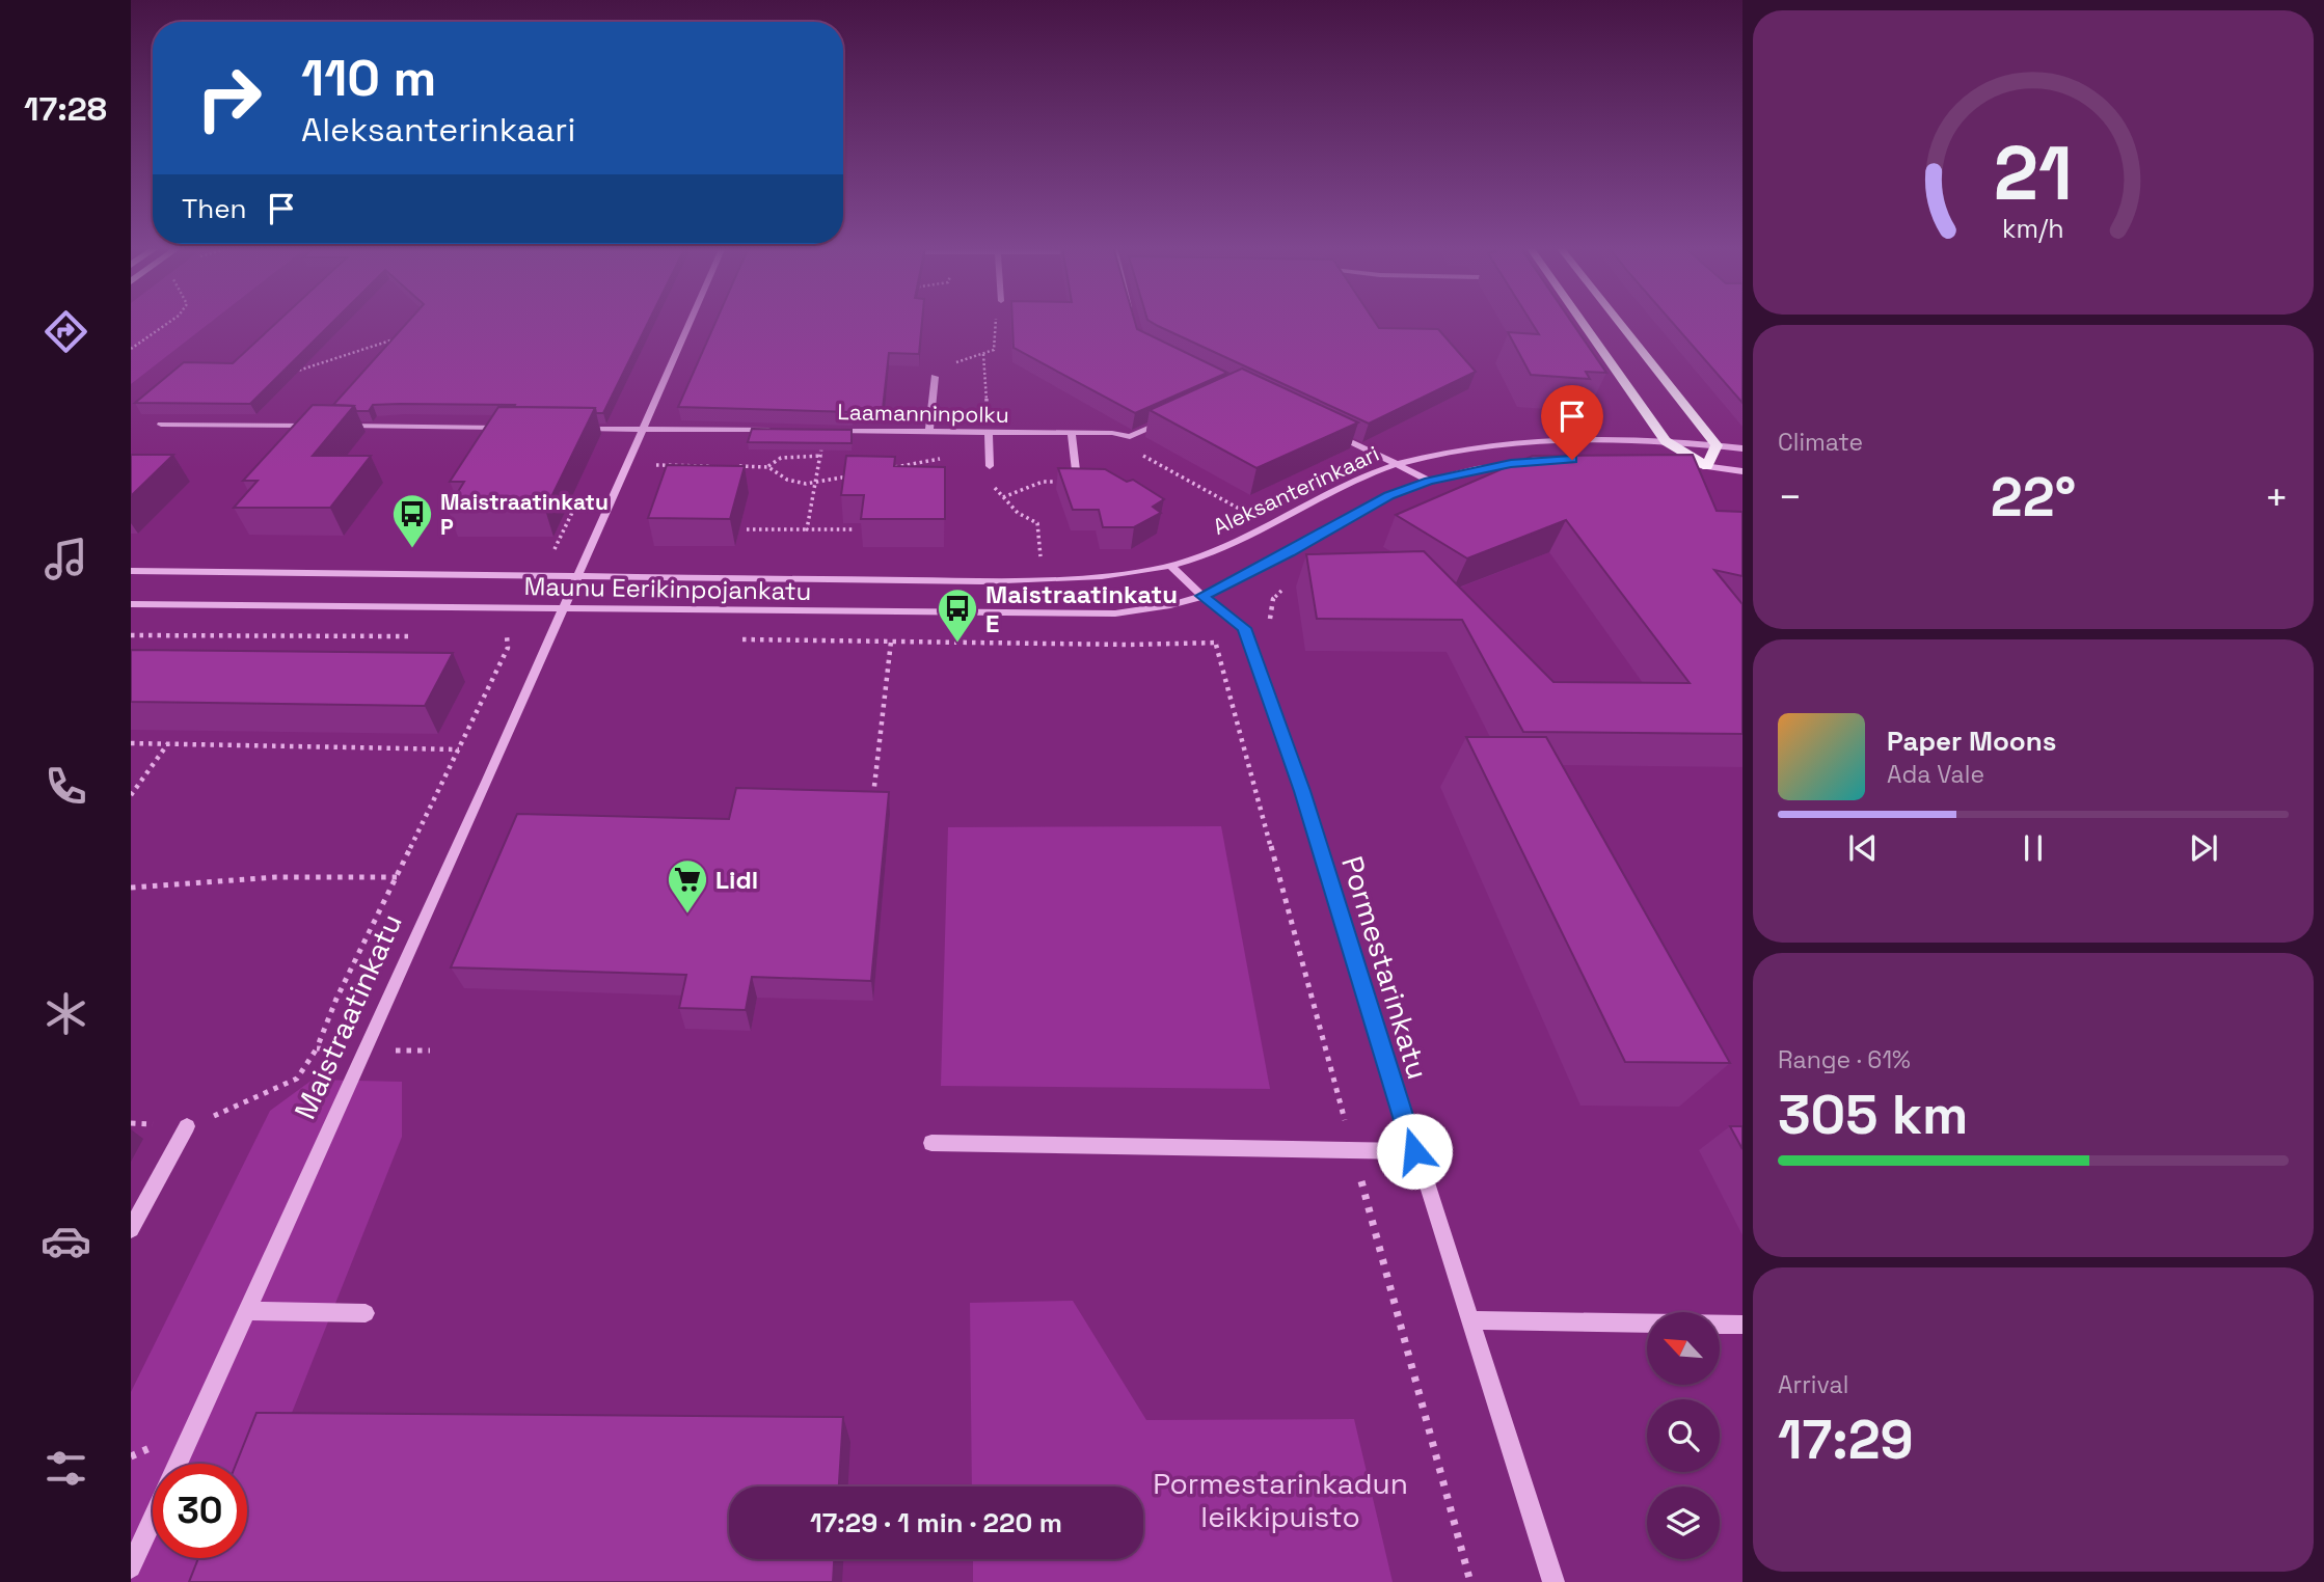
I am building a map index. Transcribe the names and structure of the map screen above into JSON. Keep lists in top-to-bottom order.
{
  "streets": {
    "street": [
      "Laamanninpolku",
      "Aleksanterinkaari",
      "Maunu Eerikinpojankatu",
      "Pormestarinkatu",
      "Maistraatinkatu"
    ]
  },
  "crossings": [
    ["Aleksanterinkaari", "Maunu Eerikinpojankatu"],
    ["Aleksanterinkaari", "Pormestarinkatu"],
    ["Maunu Eerikinpojankatu", "Pormestarinkatu"],
    ["Maunu Eerikinpojankatu", "Maistraatinkatu"]
  ],
  "parks": ["Pormestarinkadun leikkipuisto"],
  "places": {
    "bus stop": ["Maistraatinkatu P", "Maistraatinkatu E"],
    "supermarket": ["Lidl"]
  },
  "north": "top left",
  "page": {
    "tabs": "17:28",
    "turn": ["110 m", "Aleksanterinkaari"],
    "then": "Then",
    "tile": [
      "Climate",
      ["Range · 61%", "305 km"],
      ["Arrival", "17:29"]
    ],
    "heat": ["−", "22°", "+"],
    "song": ["Paper Moons", "Ada Vale"],
    "limit": "30",
    "trip": "17:29 · 1 min · 220 m",
    "gauge": ["21", "km/h"]
  }
}
